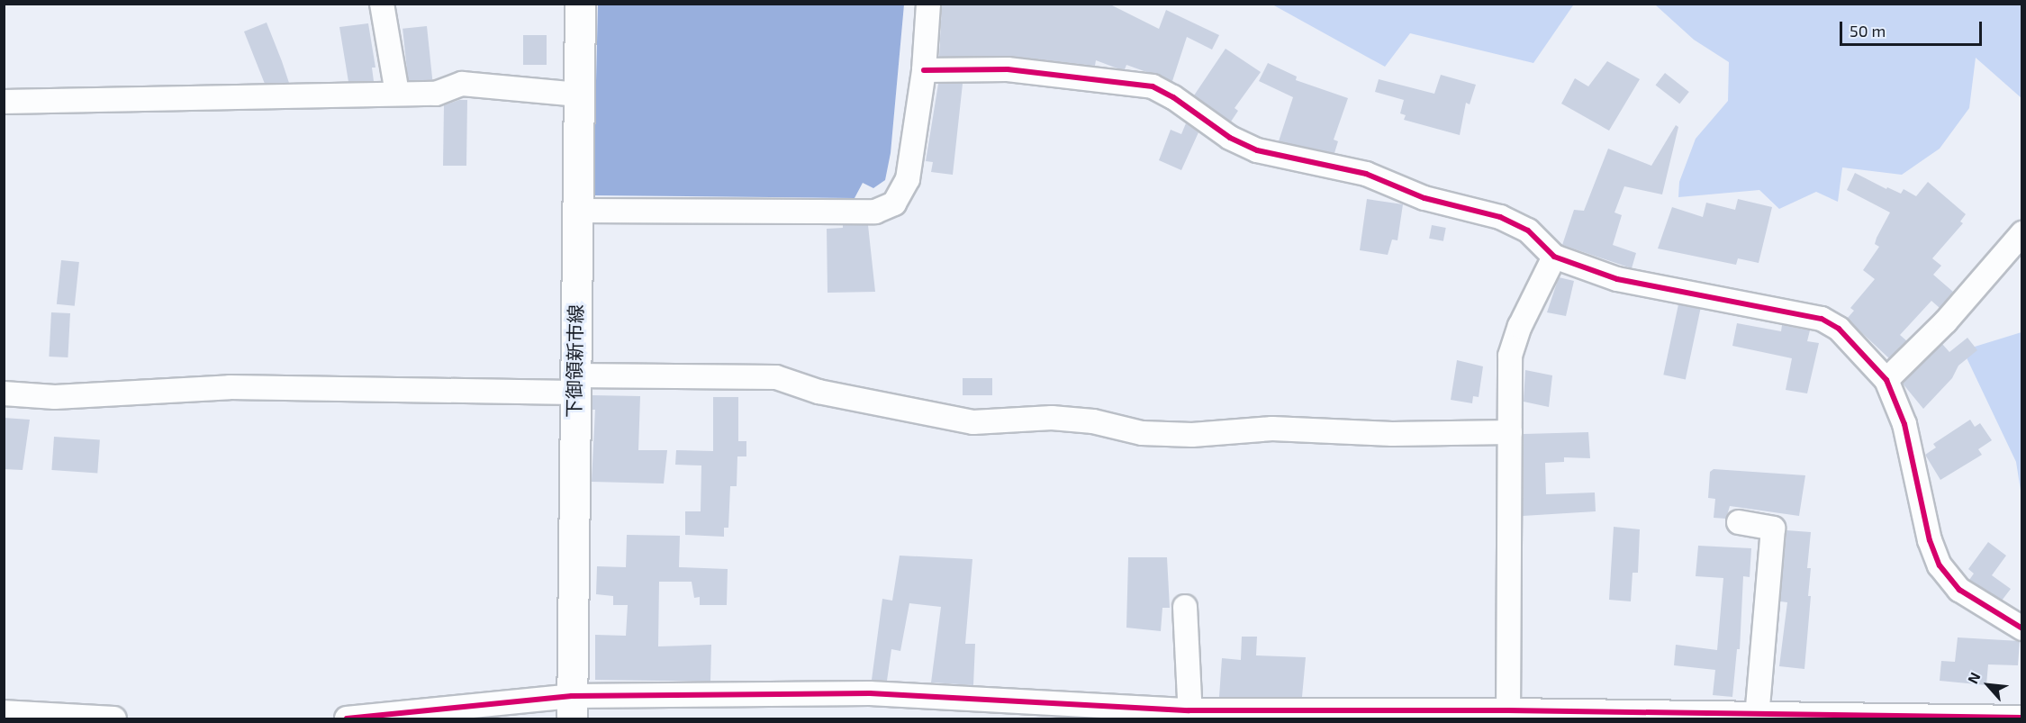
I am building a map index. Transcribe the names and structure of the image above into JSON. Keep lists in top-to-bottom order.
{
  "streets": {
    "main road": ["下御領新市線"]
  },
  "scale_bar": "50 m",
  "north": "top left"
}
